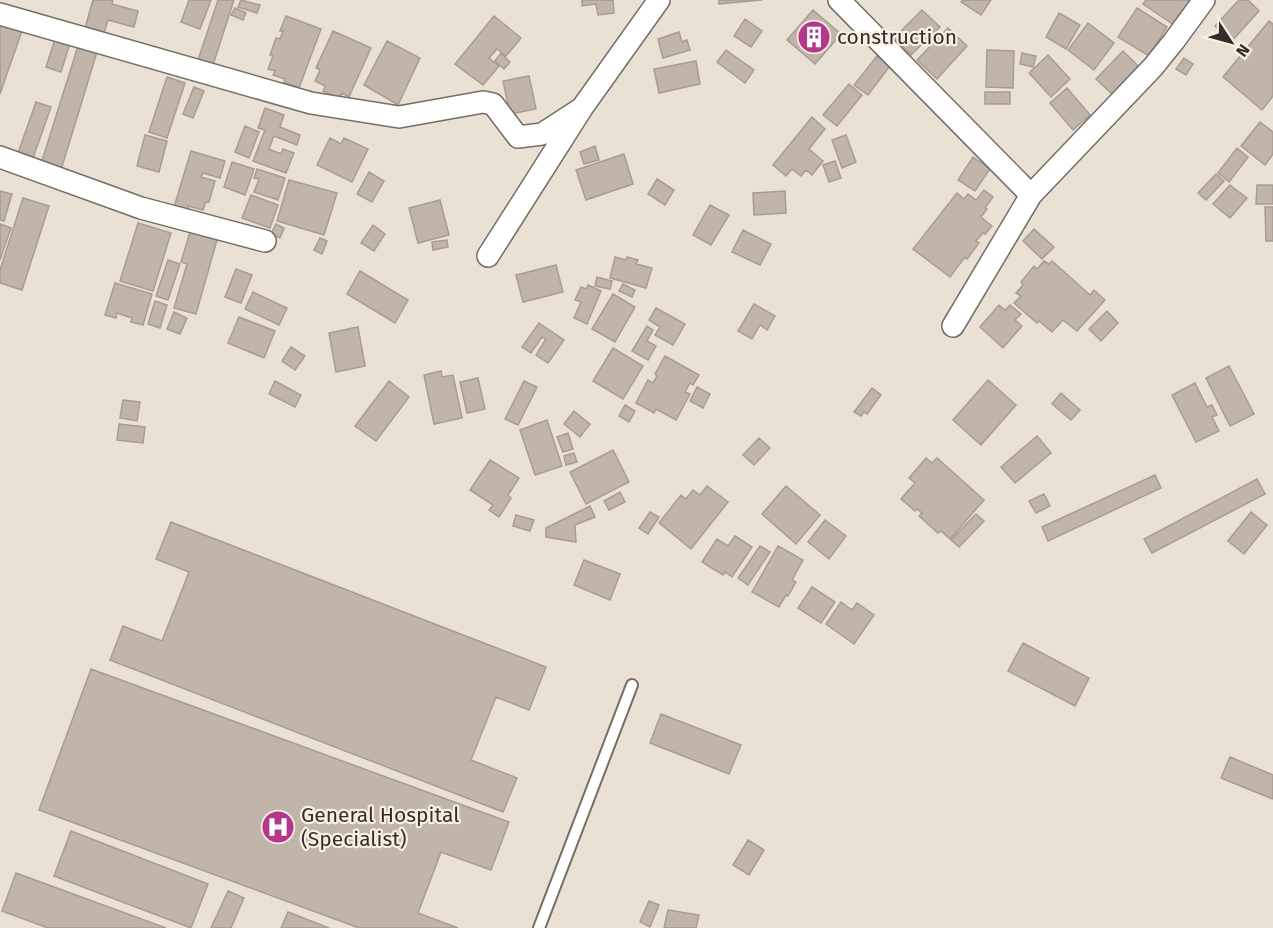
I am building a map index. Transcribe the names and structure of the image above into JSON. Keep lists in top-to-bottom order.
{
  "places": {
    "building": ["construction"],
    "hospital": ["General Hospital (Specialist)"]
  },
  "north": "bottom right"
}
